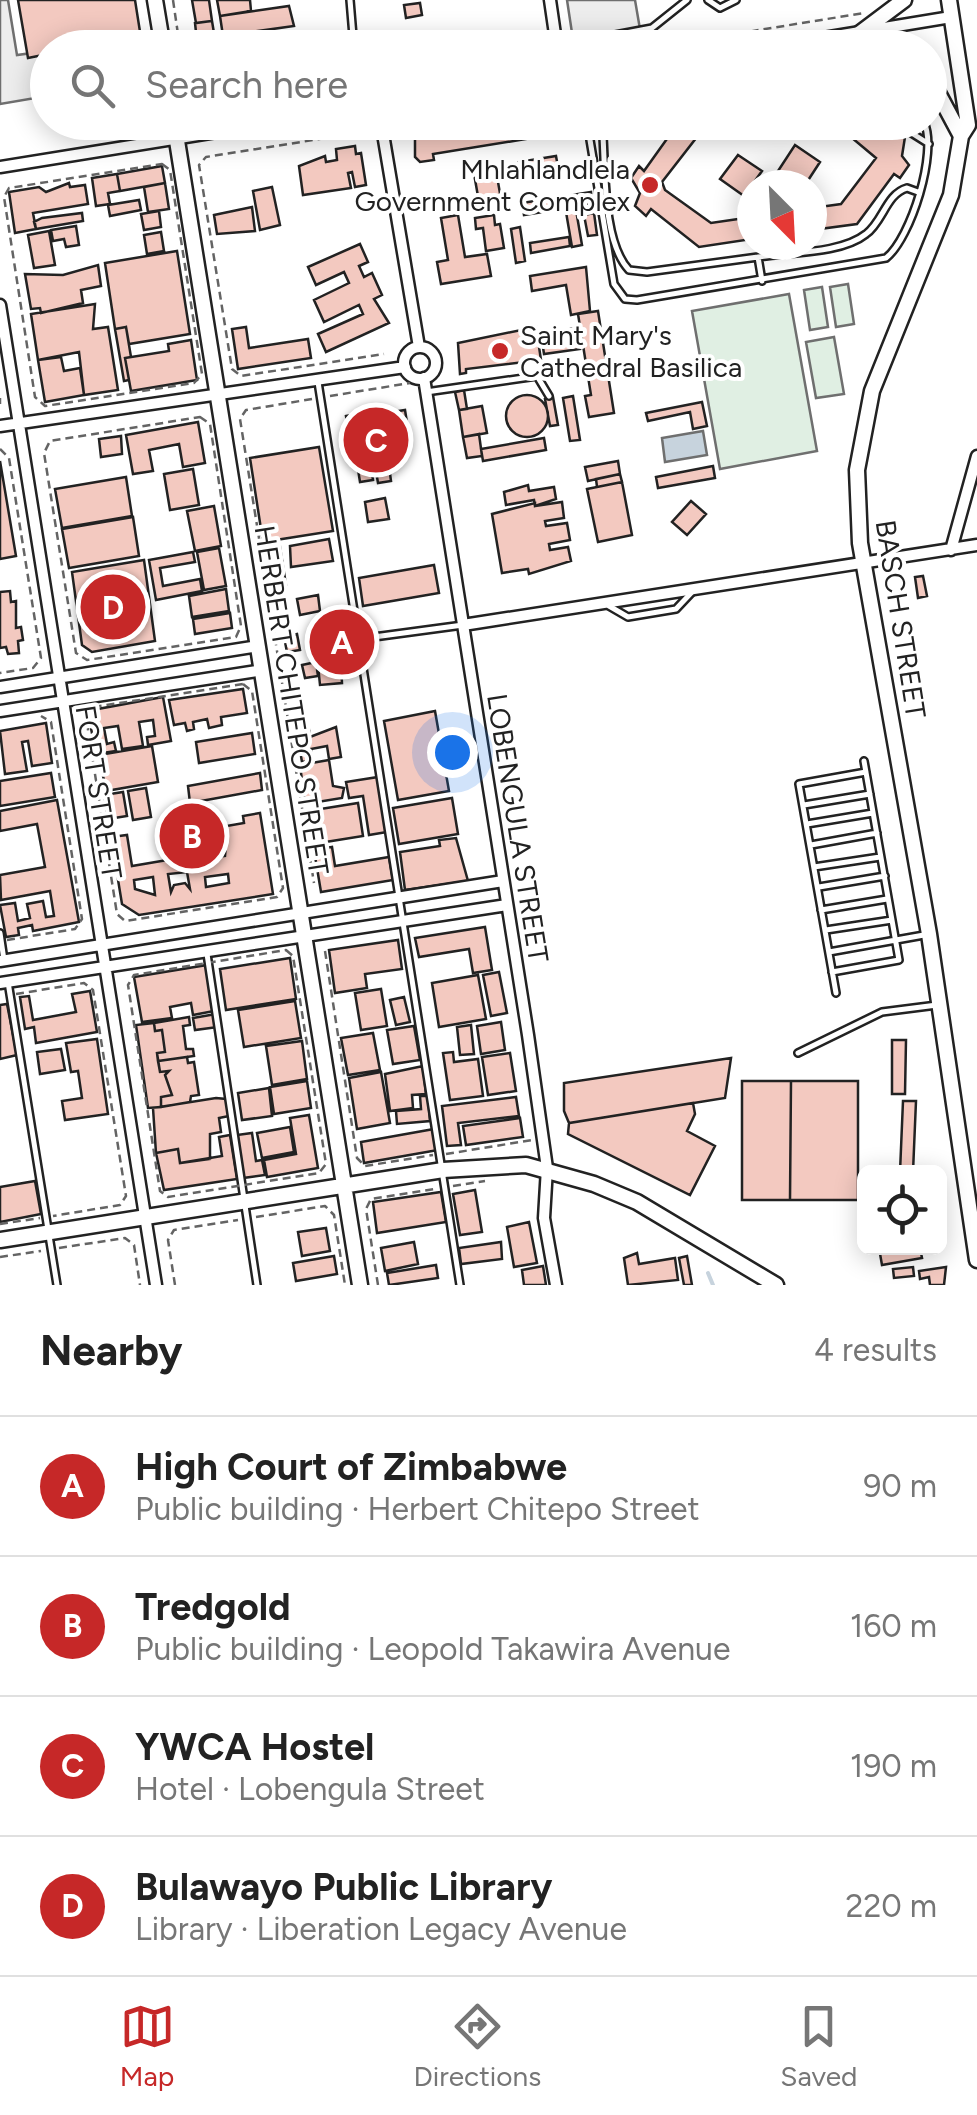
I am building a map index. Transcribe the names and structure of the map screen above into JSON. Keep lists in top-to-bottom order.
{
  "streets": {
    "street": [
      "BASCH STREET",
      "HERBERT CHITEPO STREET",
      "FORT STREET",
      "LOBENGULA STREET"
    ]
  },
  "places": ["Mhlahlandlela Government Complex", "Saint Mary's Cathedral Basilica"],
  "north": "bottom right",
  "page": {
    "search": "Search here",
    "pins": [
      "C",
      "D",
      "A",
      "B"
    ],
    "heading": ["Nearby", "4 results"],
    "list": [
      {
        "mark": "A",
        "name": "High Court of Zimbabwe",
        "note": "Public building · Herbert Chitepo Street",
        "value": "90 m"
      },
      {
        "mark": "B",
        "name": "Tredgold",
        "note": "Public building · Leopold Takawira Avenue",
        "value": "160 m"
      },
      {
        "mark": "C",
        "name": "YWCA Hostel",
        "note": "Hotel · Lobengula Street",
        "value": "190 m"
      },
      {
        "mark": "D",
        "name": "Bulawayo Public Library",
        "note": "Library · Liberation Legacy Avenue",
        "value": "220 m"
      }
    ],
    "nav": ["Map", "Directions", "Saved"]
  }
}
